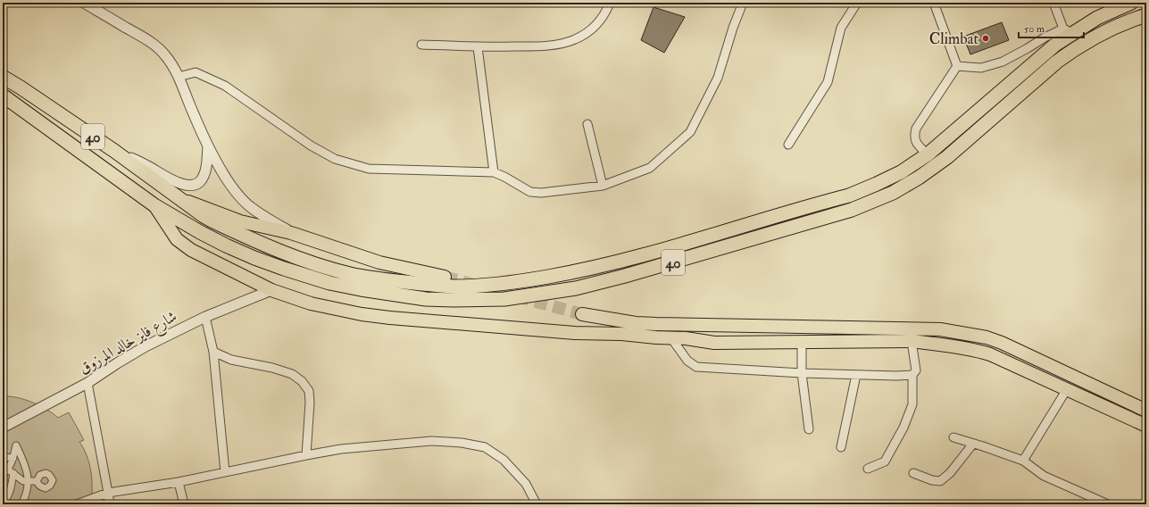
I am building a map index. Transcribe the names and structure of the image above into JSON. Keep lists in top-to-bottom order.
{
  "streets": {
    "highway": ["40"],
    "street": ["شارع فايز خالد المرزوق"]
  },
  "places": ["Climbat"],
  "scale_bar": "50 m"
}
